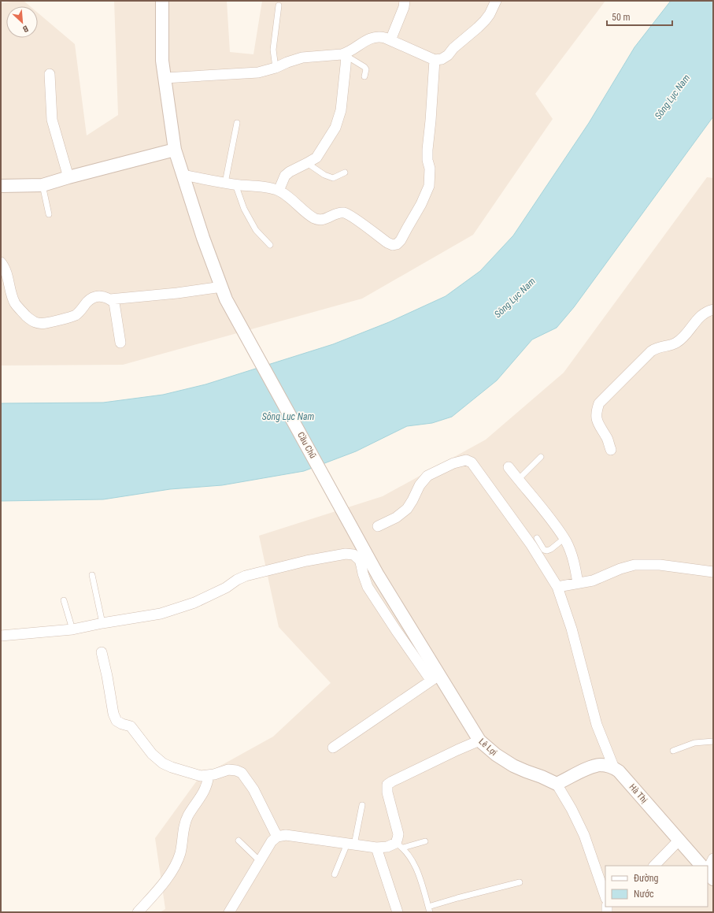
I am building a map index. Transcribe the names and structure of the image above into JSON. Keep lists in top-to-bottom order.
{
  "streets": {
    "street": ["Cầu Chũ", "Lê Lợi", "Hà Thị"]
  },
  "crossings": [
    ["Cầu Chũ", "Lê Lợi"]
  ],
  "water": ["Sông Lục Nam"],
  "legend": ["Đường", "Nước"],
  "scale_bar": "50 m",
  "north": "bottom right"
}
